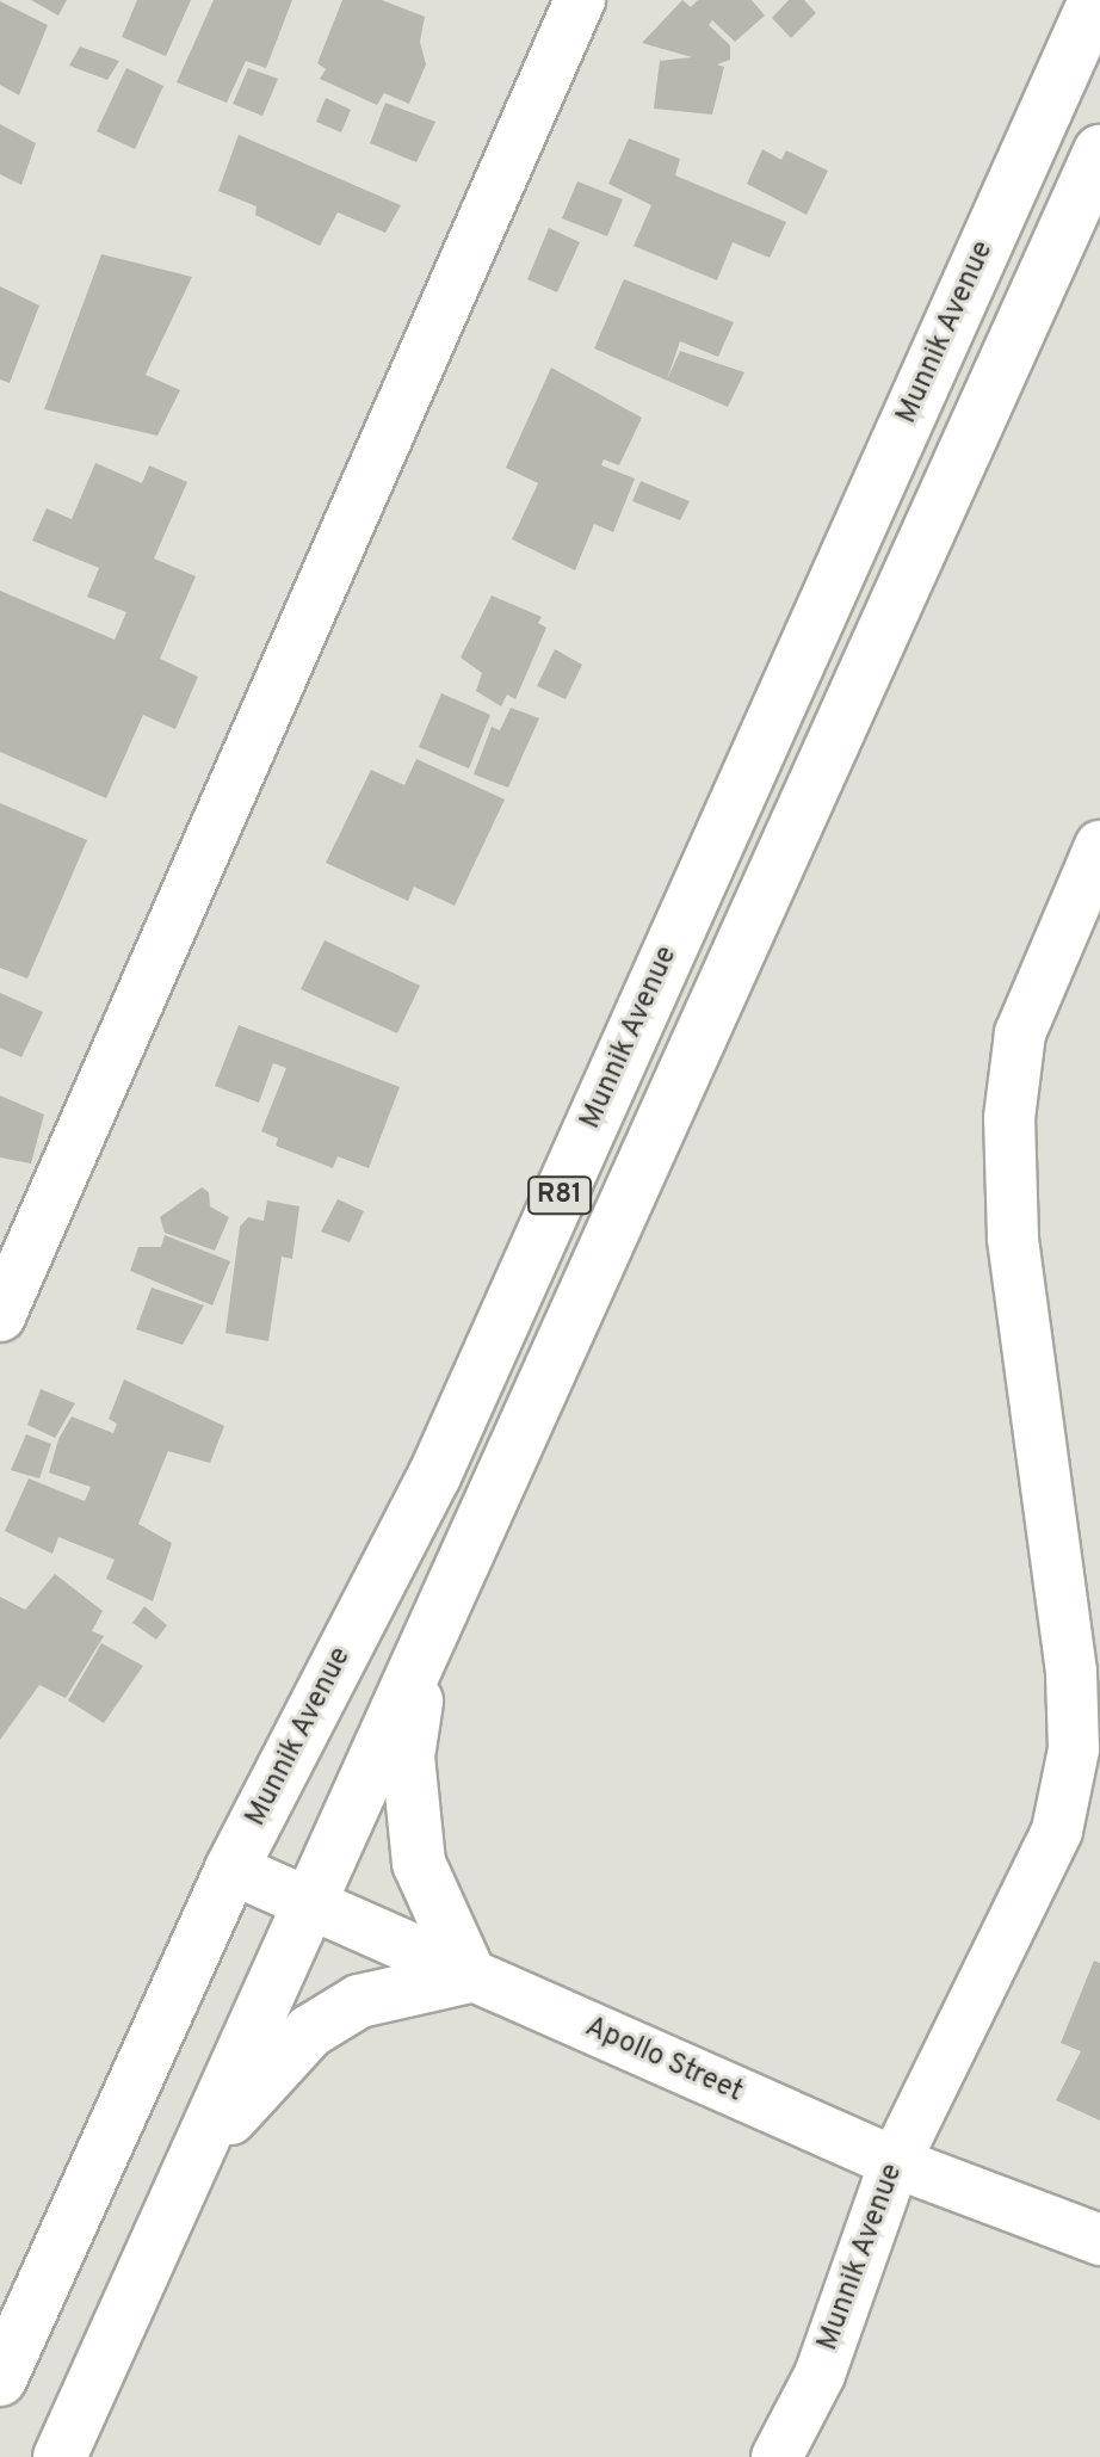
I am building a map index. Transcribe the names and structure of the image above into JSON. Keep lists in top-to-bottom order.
{
  "streets": {
    "main road": ["Munnik Avenue", "R81"],
    "street": ["Apollo Street"]
  },
  "crossings": [
    ["Munnik Avenue", "Apollo Street"],
    ["R81", "Apollo Street"]
  ]
}
